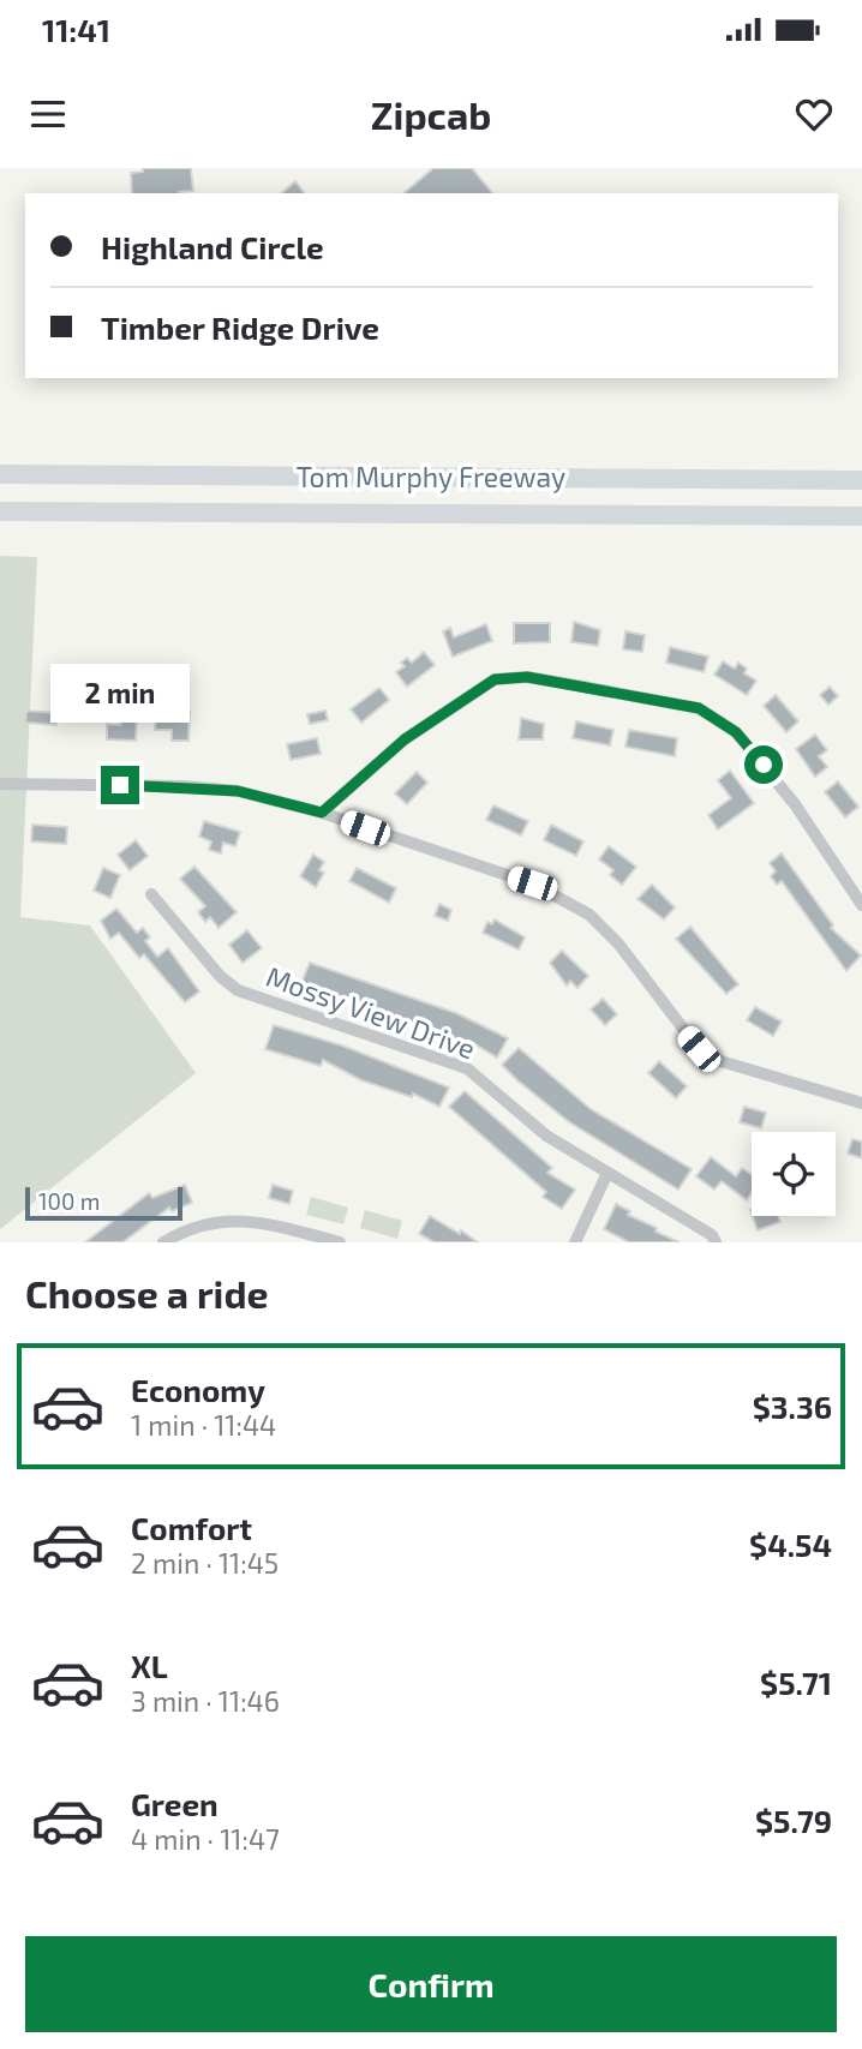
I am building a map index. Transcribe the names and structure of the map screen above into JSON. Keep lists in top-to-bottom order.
{
  "streets": {
    "highway": ["Tom Murphy Freeway"],
    "street": ["Mossy View Drive"]
  },
  "scale_bar": "100 m",
  "page": {
    "status": "11:41",
    "header": "Zipcab",
    "banner": ["Highland Circle", "Timber Ridge Drive"],
    "bubble": "2 min",
    "scale": "100 m",
    "heading": "Choose a ride",
    "list": [
      {
        "name": "Economy",
        "note": "1 min · 11:44",
        "value": "$3.36"
      },
      {
        "name": "Comfort",
        "note": "2 min · 11:45",
        "value": "$4.54"
      },
      {
        "name": "XL",
        "note": "3 min · 11:46",
        "value": "$5.71"
      },
      {
        "name": "Green",
        "note": "4 min · 11:47",
        "value": "$5.79"
      }
    ],
    "buttons": "Confirm"
  }
}
